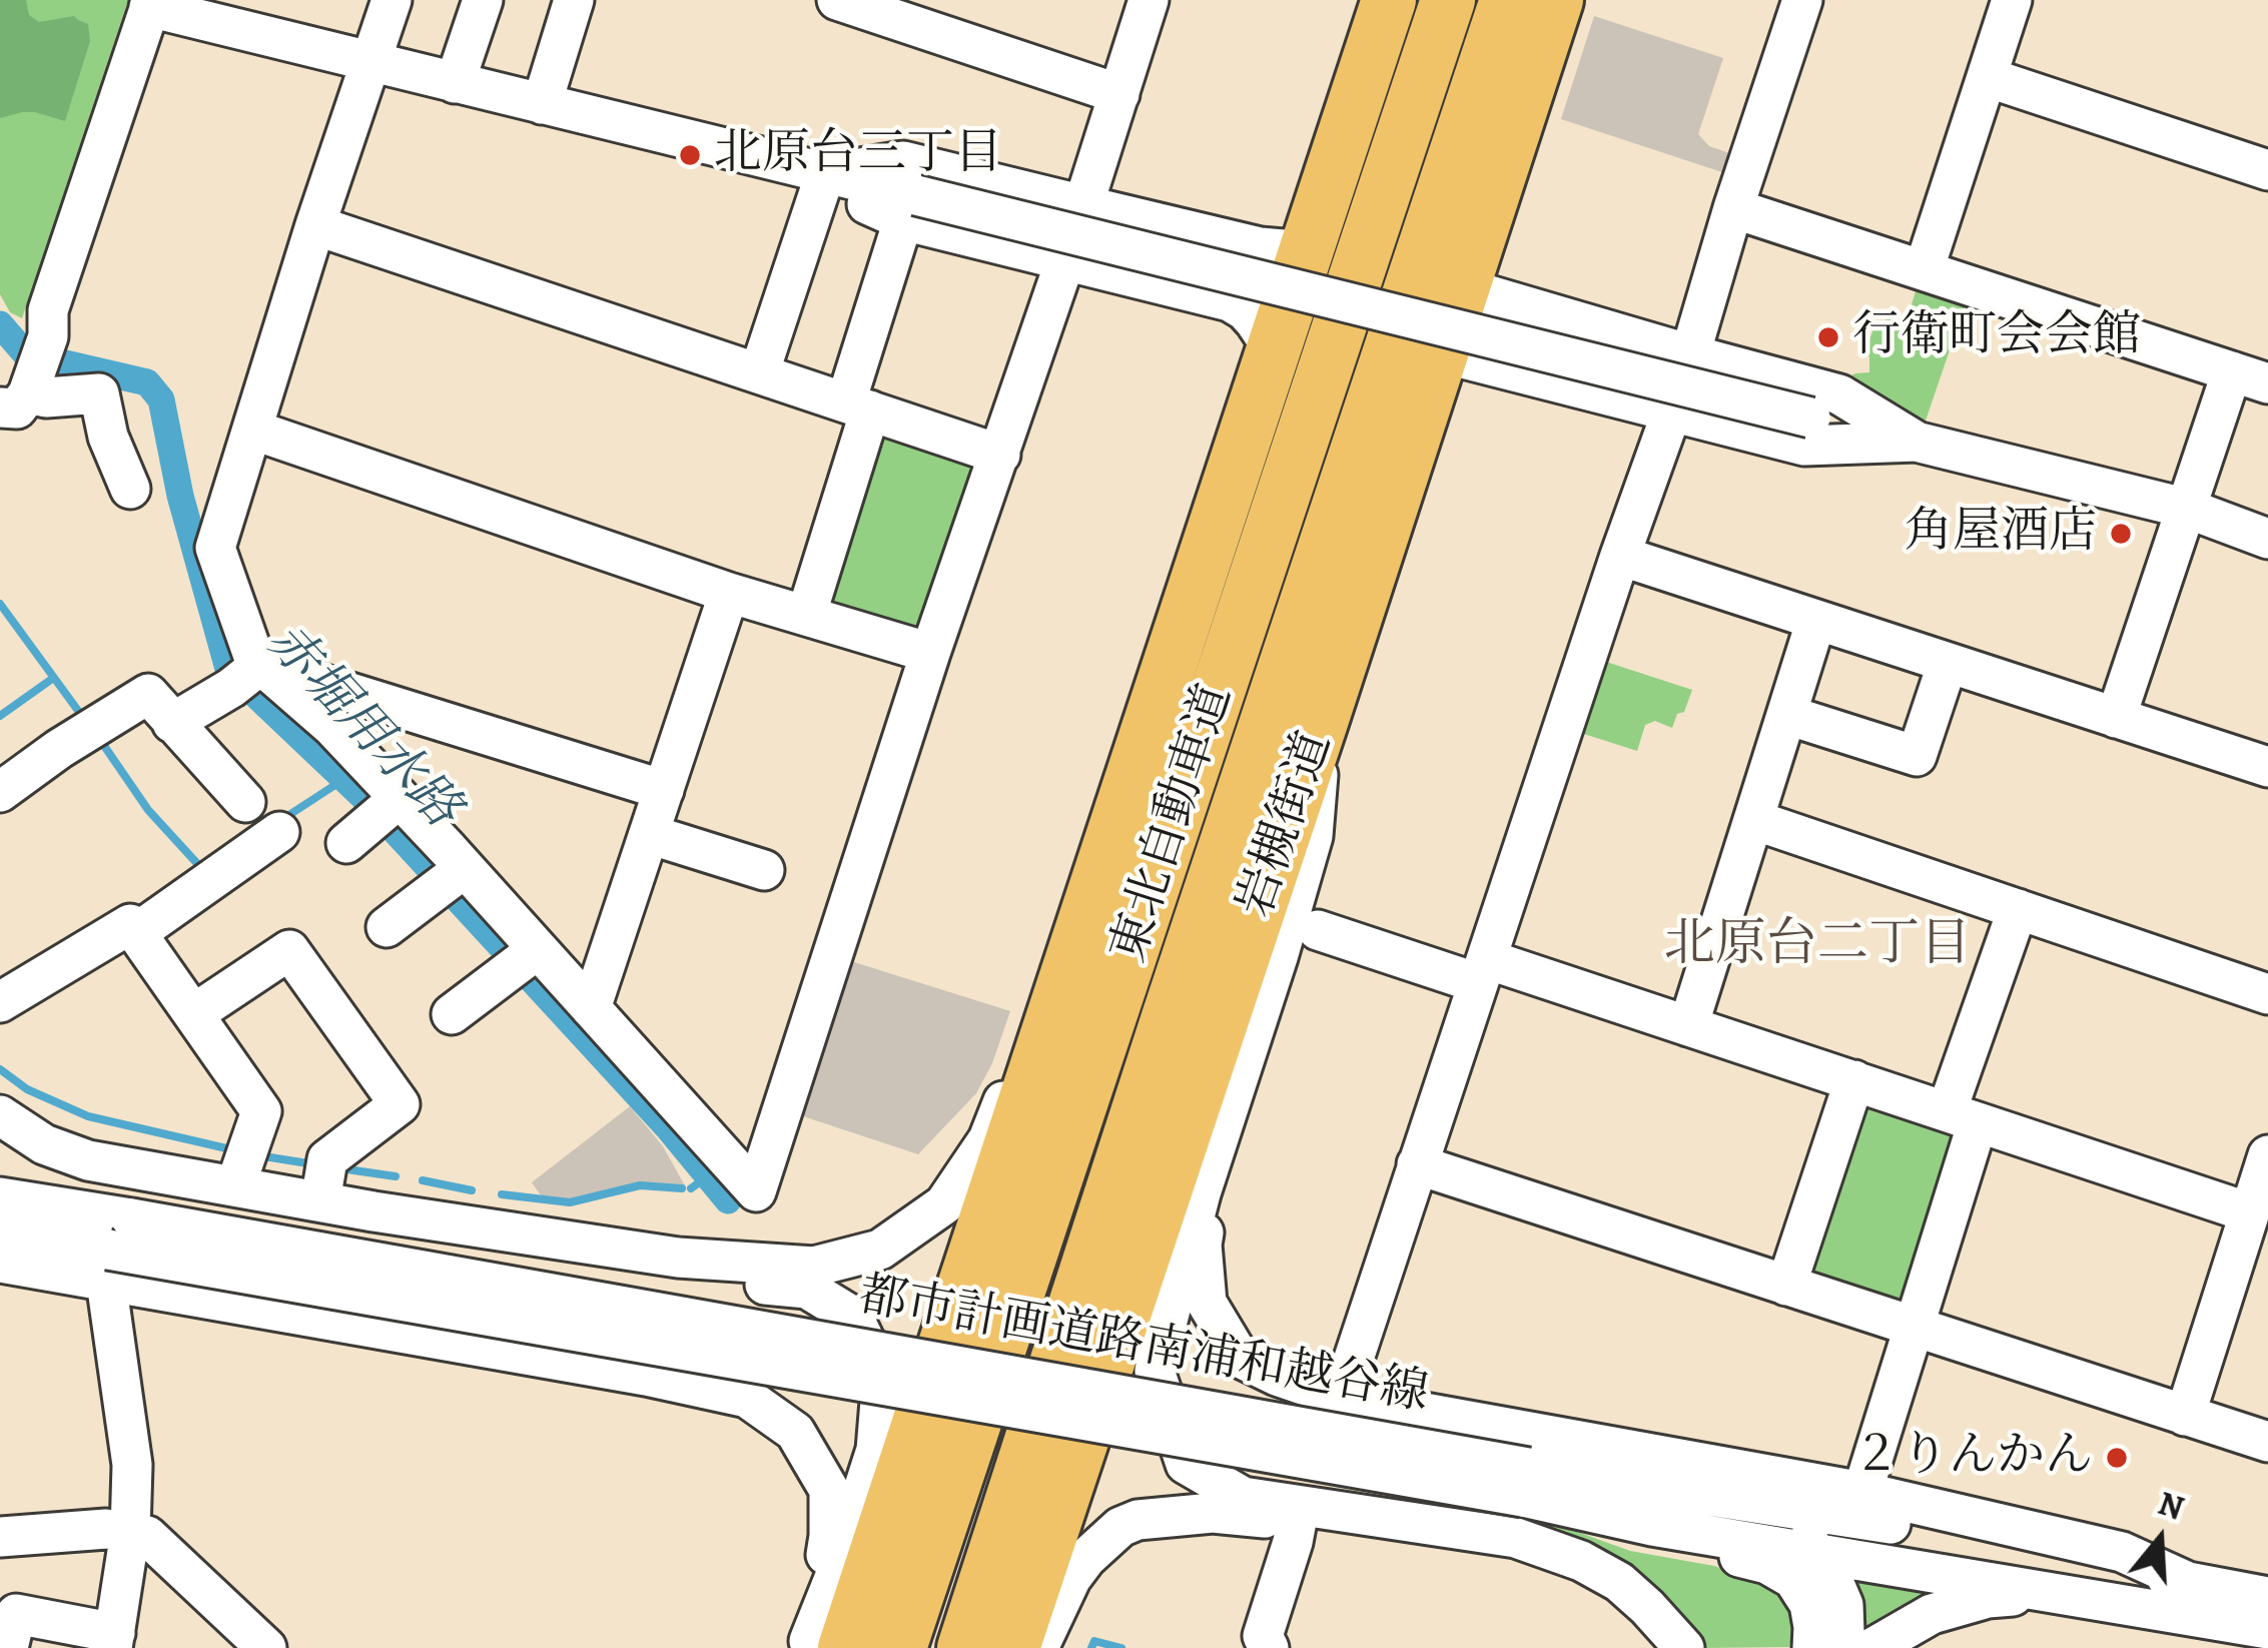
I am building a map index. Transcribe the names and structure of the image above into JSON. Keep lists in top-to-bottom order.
{
  "streets": {
    "highway": ["東北自動車道", "岩槻街道"],
    "street": ["都市計画道路南浦和越谷線"]
  },
  "districts": ["北原台二丁目"],
  "water": ["赤堀用水路"],
  "places": [
    "北原台三丁目",
    "行衛町会会館",
    "角屋酒店",
    "２りんかん"
  ],
  "north": "top"
}
